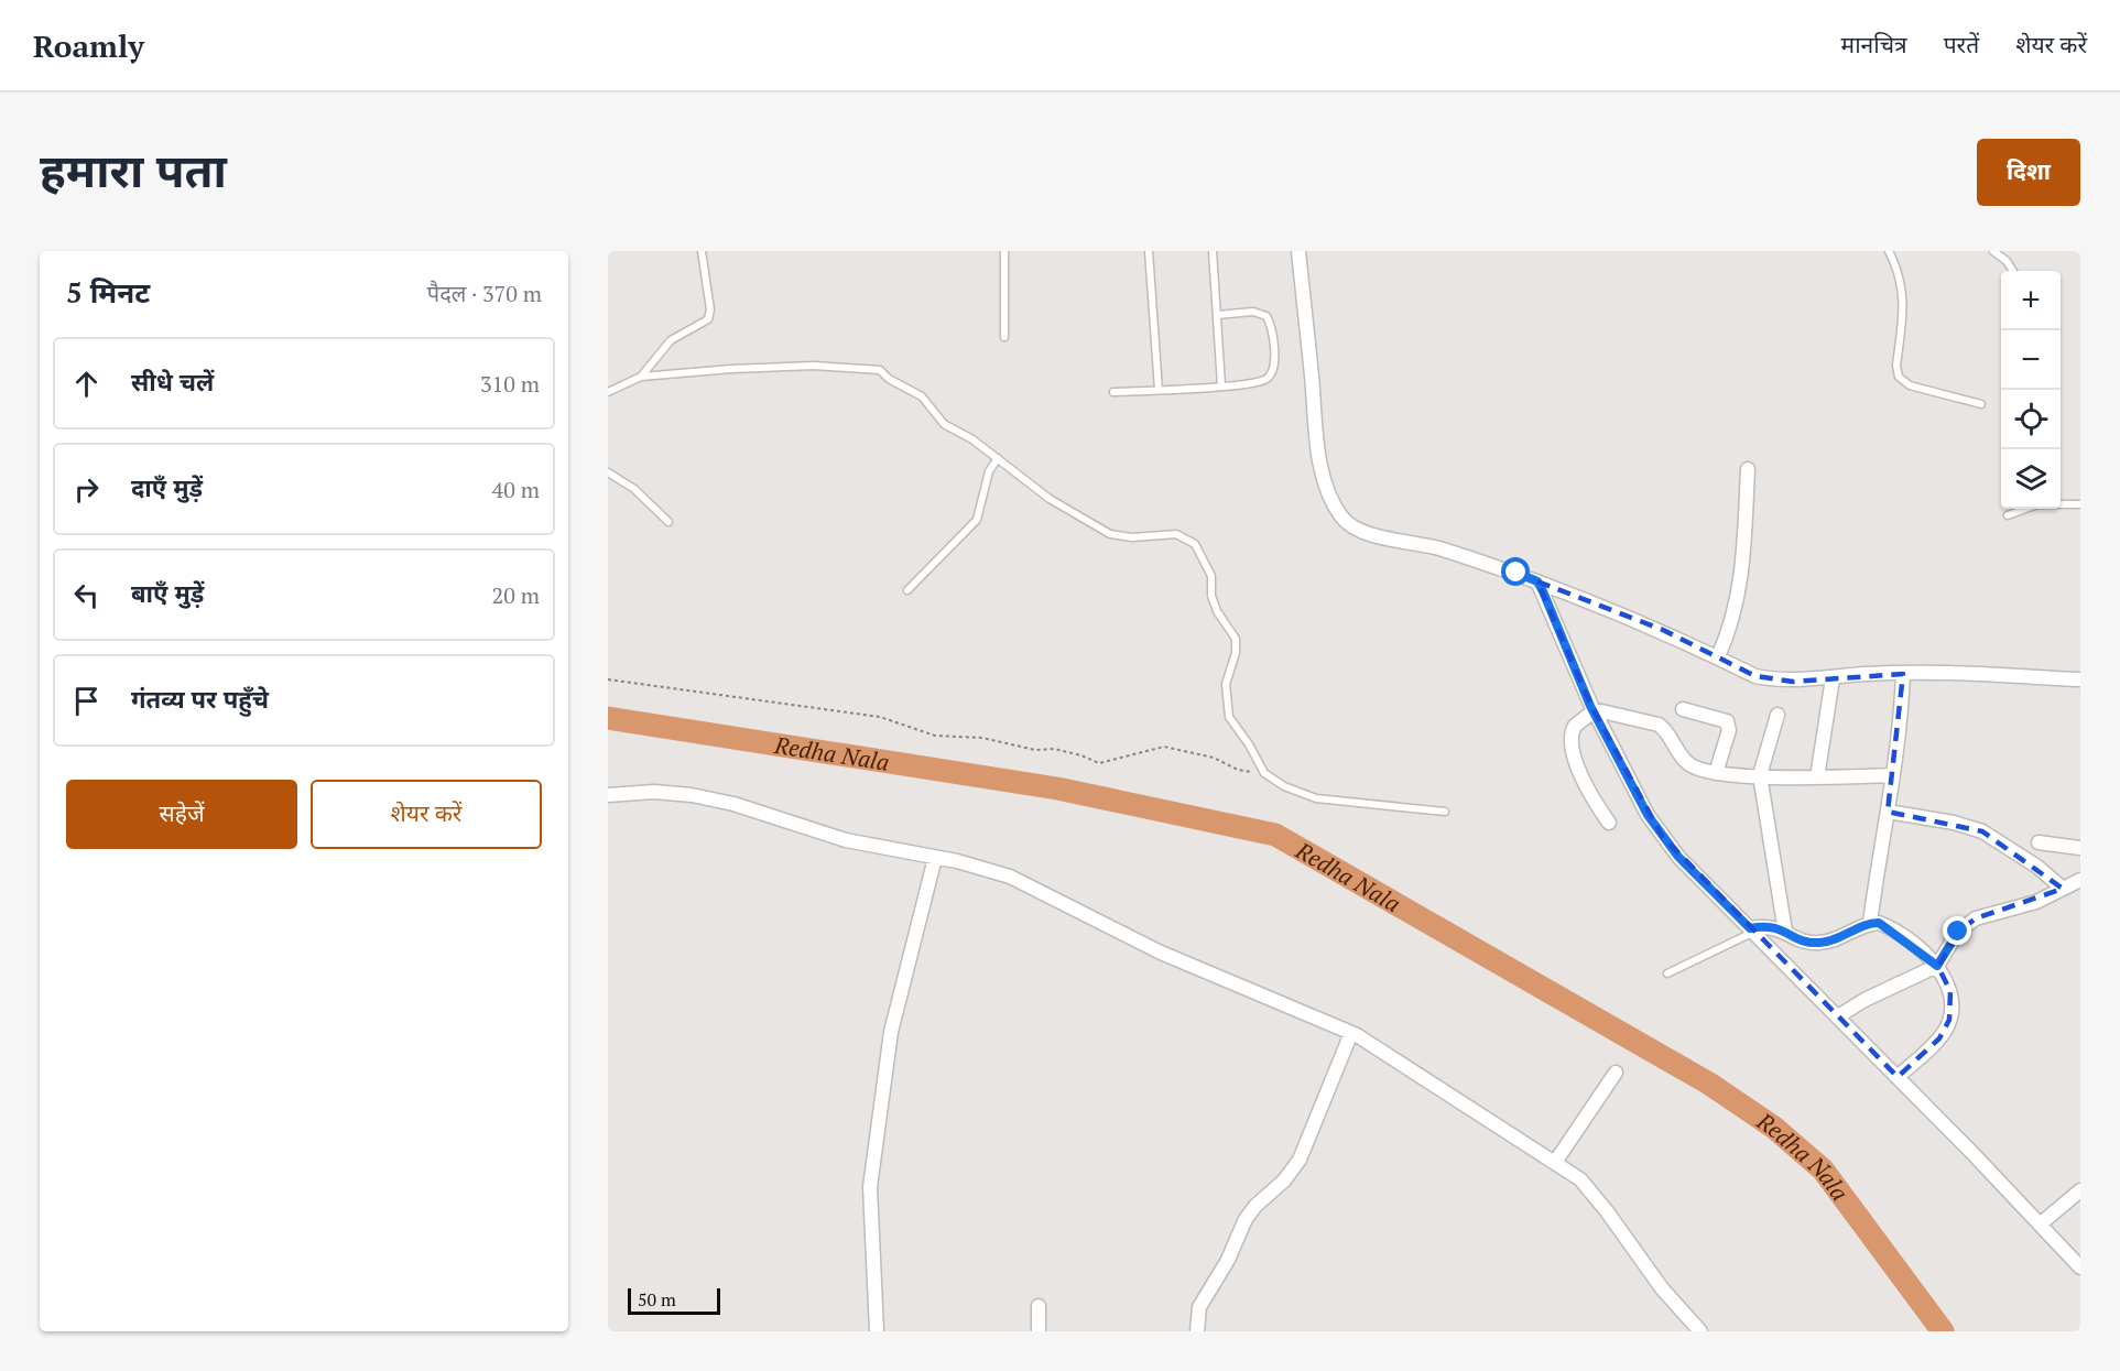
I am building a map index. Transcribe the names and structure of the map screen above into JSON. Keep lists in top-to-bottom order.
{
  "water": ["Redha Nala"],
  "scale_bar": "50 m",
  "page": {
    "header": "Roamly",
    "nav": ["मानचित्र", "परतें", "शेयर करें"],
    "title": "हमारा पता",
    "buttons": [
      "दिशा",
      ["सहेजें", "शेयर करें"]
    ],
    "heading": ["5 मिनट", "पैदल · 370 m"],
    "map_buttons": ["+", "−"],
    "list": [
      ["सीधे चलें", "310 m"],
      ["दाएँ मुड़ें", "40 m"],
      ["बाएँ मुड़ें", "20 m"],
      "गंतव्य पर पहुँचे"
    ],
    "scale": "50 m"
  }
}
